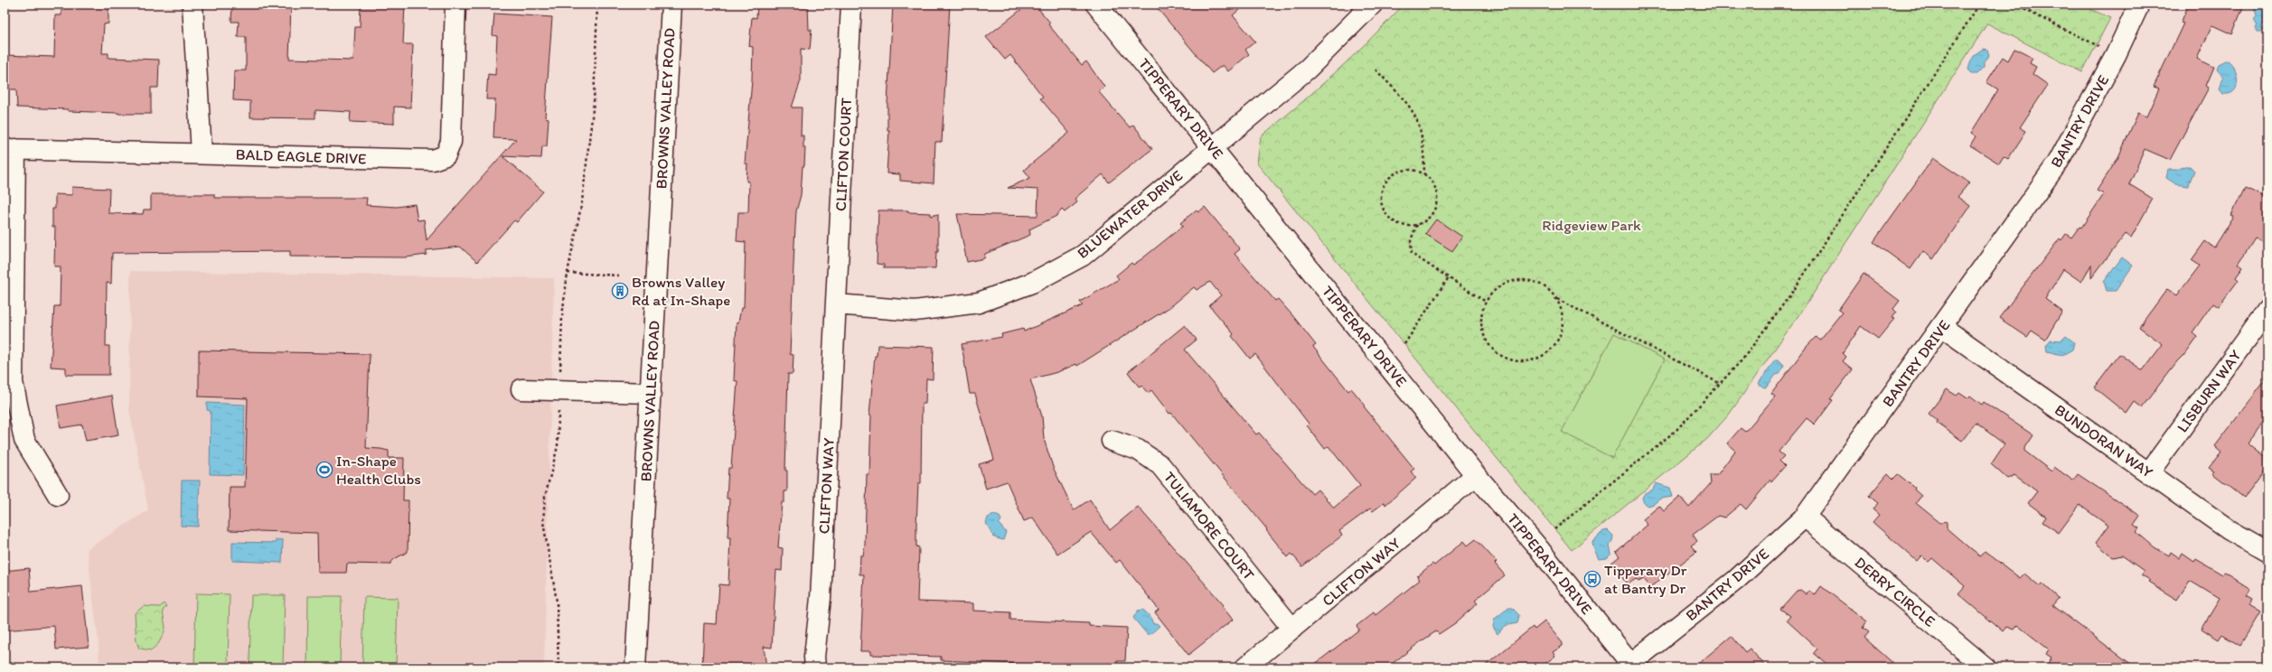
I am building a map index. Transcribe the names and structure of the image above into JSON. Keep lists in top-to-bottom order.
{
  "streets": {
    "street": [
      "BROWNS VALLEY ROAD",
      "TIPPERARY DRIVE",
      "BANTRY DRIVE",
      "CLIFTON COURT",
      "BALD EAGLE DRIVE",
      "BLUEWATER DRIVE",
      "LISBURN WAY",
      "BUNDORAN WAY",
      "CLIFTON WAY",
      "TULIAMORE COURT",
      "DERRY CIRCLE"
    ]
  },
  "crossings": [
    ["TIPPERARY DRIVE", "BANTRY DRIVE"],
    ["TIPPERARY DRIVE", "BLUEWATER DRIVE"],
    ["TIPPERARY DRIVE", "CLIFTON WAY"],
    ["BANTRY DRIVE", "BUNDORAN WAY"],
    ["BANTRY DRIVE", "DERRY CIRCLE"],
    ["CLIFTON COURT", "BLUEWATER DRIVE"],
    ["CLIFTON COURT", "CLIFTON WAY"],
    ["BLUEWATER DRIVE", "CLIFTON WAY"],
    ["LISBURN WAY", "BUNDORAN WAY"],
    ["CLIFTON WAY", "TULIAMORE COURT"]
  ],
  "parks": ["Ridgeview Park"],
  "places": {
    "building": ["Browns Valley Rd at In-Shape"],
    "sports": ["In-Shape Health Clubs"],
    "bus stop": ["Tipperary Dr at Bantry Dr"]
  }
}
